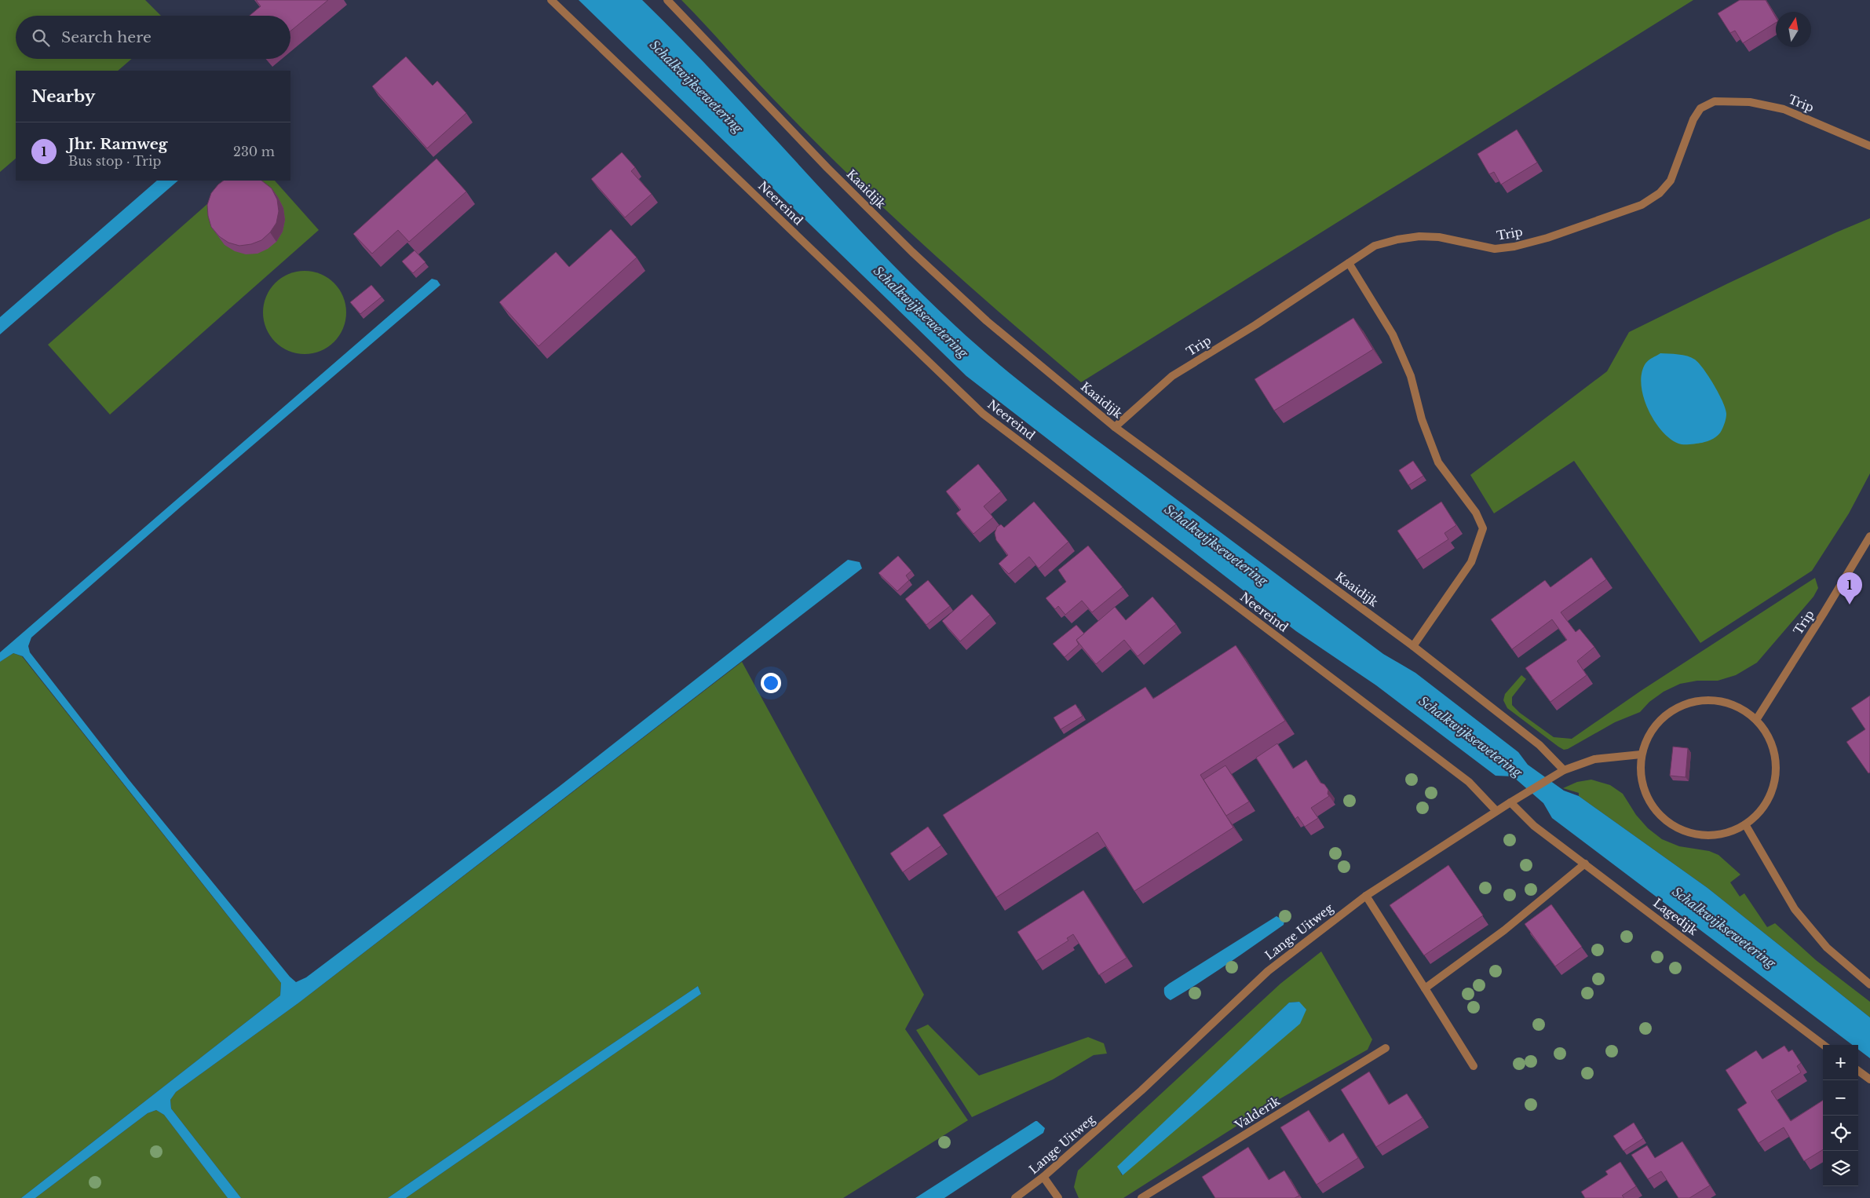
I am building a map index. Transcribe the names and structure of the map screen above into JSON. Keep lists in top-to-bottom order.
{
  "streets": {
    "street": [
      "Trip",
      "Kaaidijk",
      "Neereind",
      "Lagedijk",
      "Lange Uitweg",
      "Valderik"
    ]
  },
  "crossings": [
    ["Trip", "Kaaidijk"],
    ["Trip", "Lange Uitweg"],
    ["Kaaidijk", "Lange Uitweg"],
    ["Neereind", "Lange Uitweg"],
    ["Lagedijk", "Lange Uitweg"]
  ],
  "water": ["Schalkwijksewetering"],
  "north": "top",
  "page": {
    "search": "Search here",
    "heading": "Nearby",
    "list": [
      {
        "mark": "1",
        "name": "Jhr. Ramweg",
        "note": "Bus stop · Trip",
        "value": "230 m"
      }
    ],
    "pins": "1",
    "map_buttons": ["+", "−"]
  }
}
